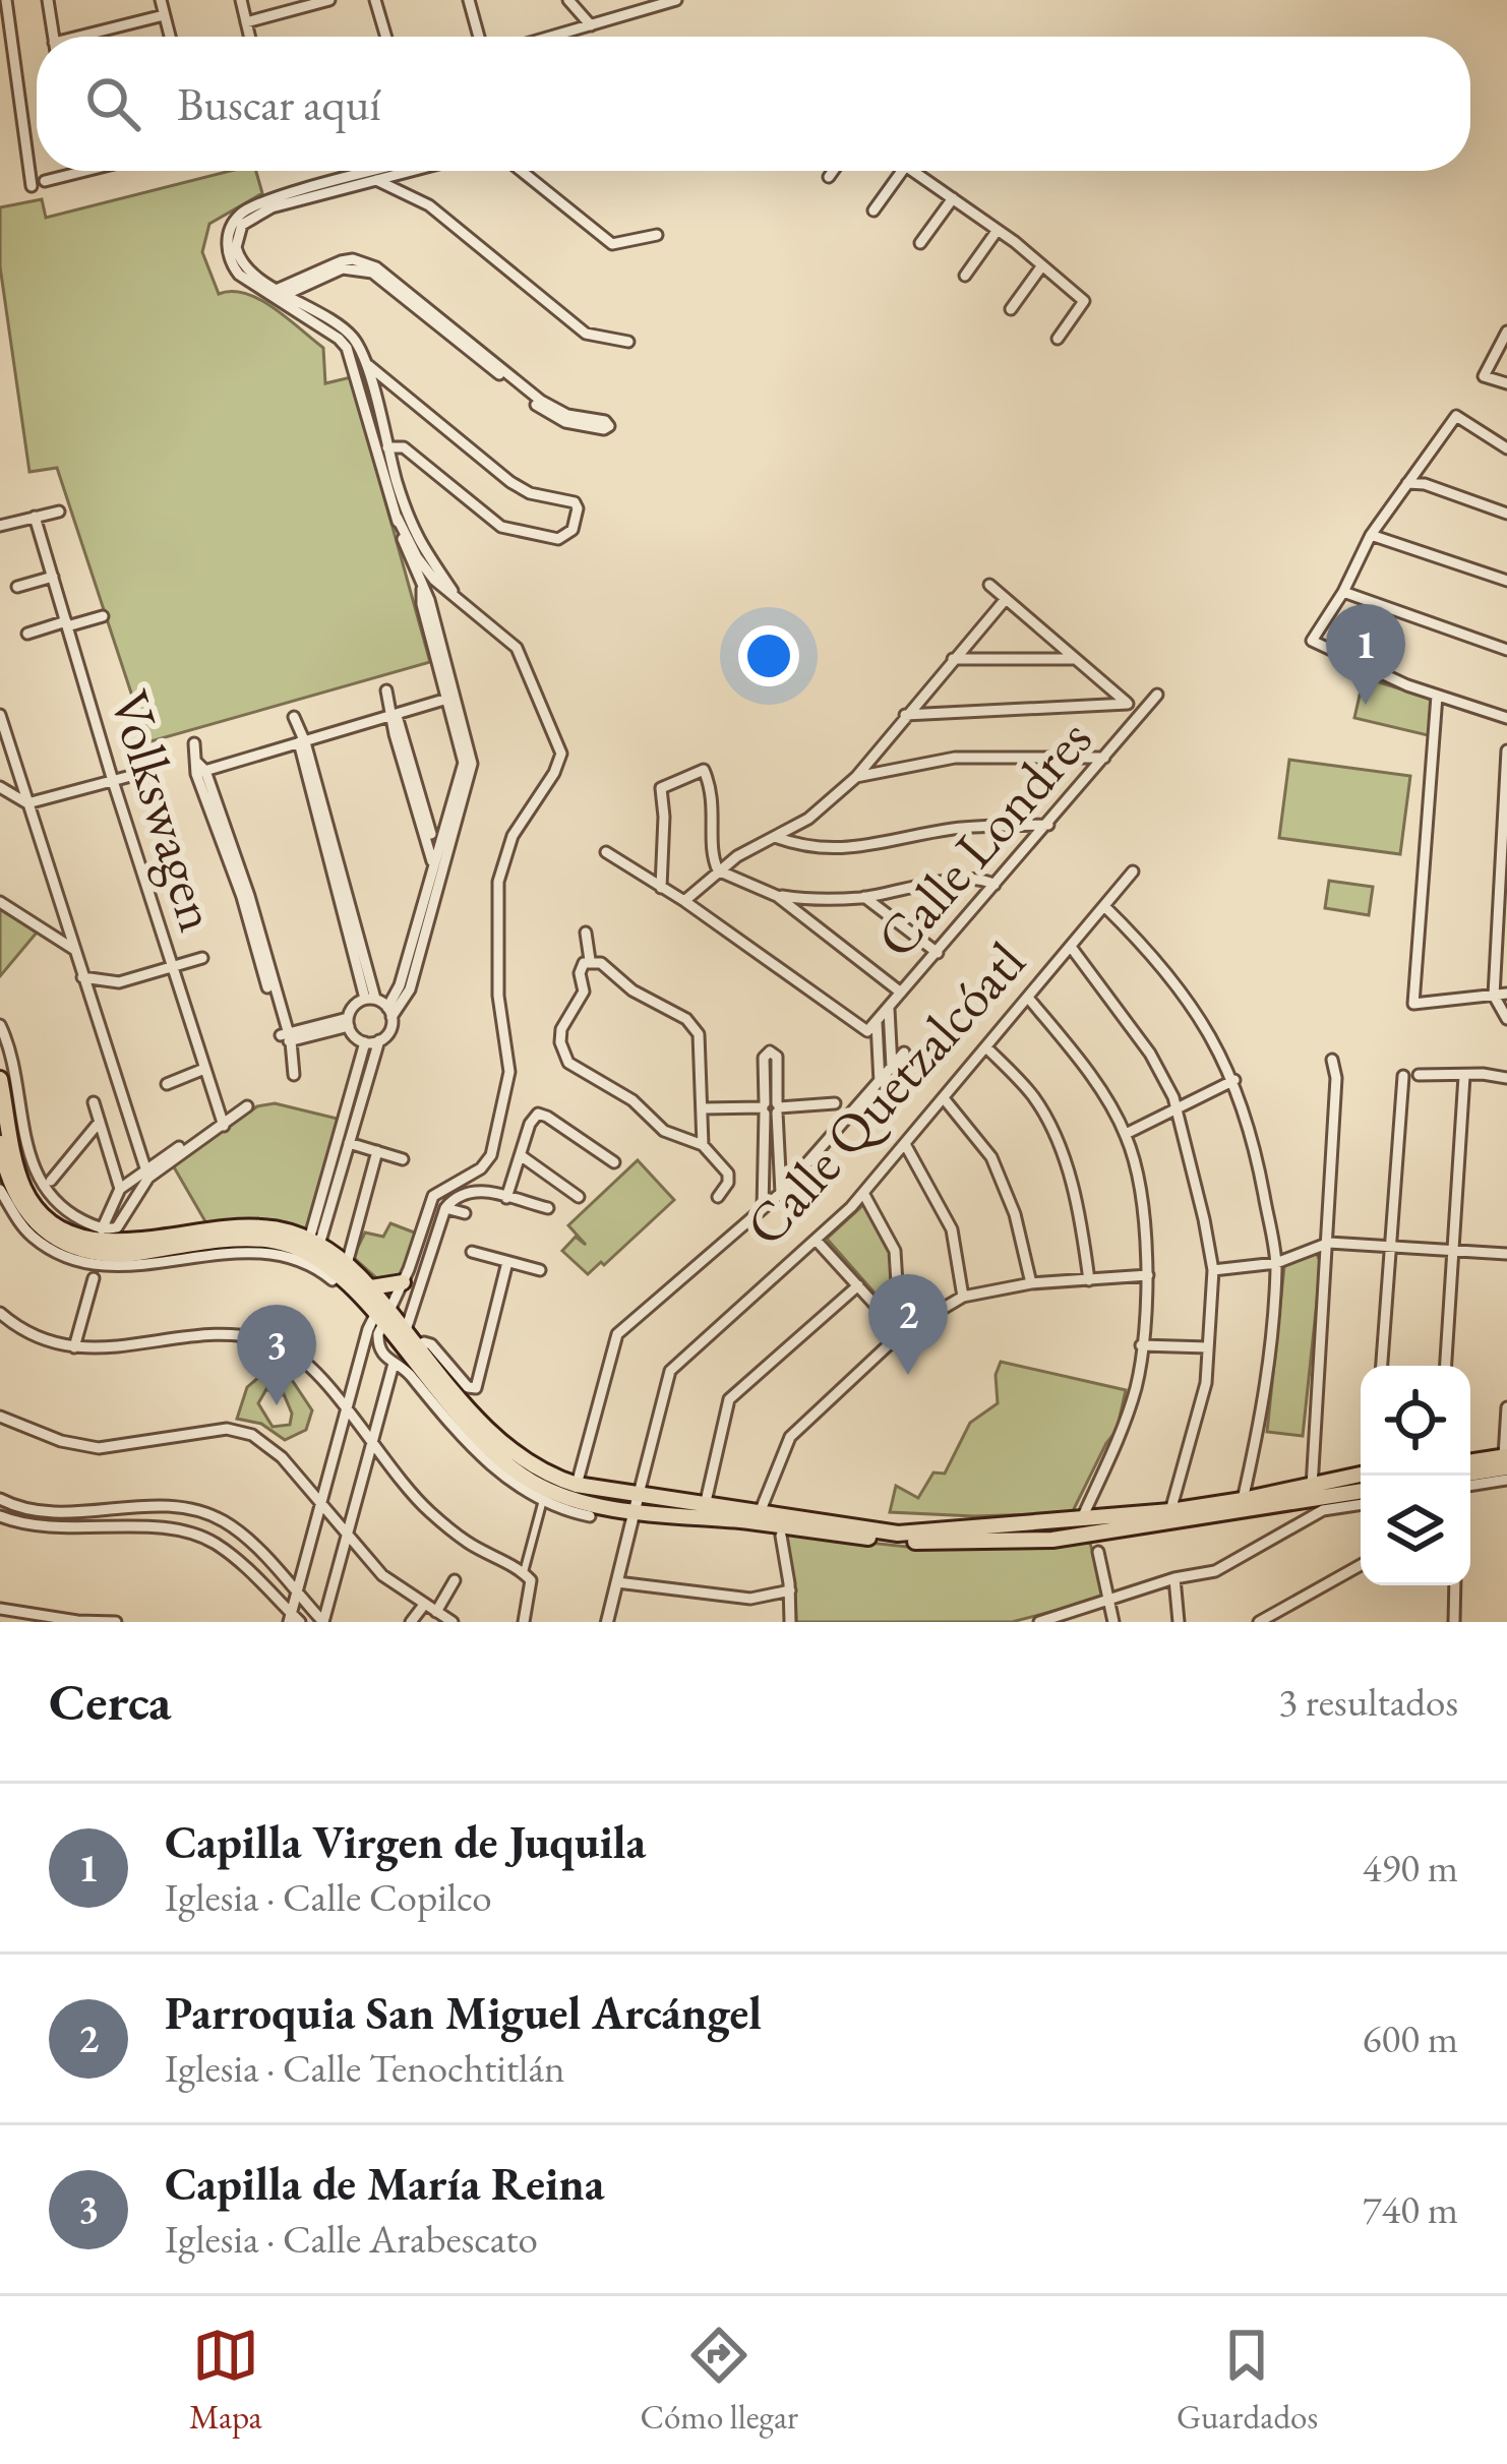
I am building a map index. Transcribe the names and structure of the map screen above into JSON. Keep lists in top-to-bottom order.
{
  "streets": {
    "street": ["Volkswagen", "Calle Londres", "Calle Quetzalcóatl"]
  },
  "page": {
    "search": "Buscar aquí",
    "pins": ["1", "2", "3"],
    "heading": ["Cerca", "3 resultados"],
    "list": [
      {
        "mark": "1",
        "name": "Capilla Virgen de Juquila",
        "note": "Iglesia · Calle Copilco",
        "value": "490 m"
      },
      {
        "mark": "2",
        "name": "Parroquia San Miguel Arcángel",
        "note": "Iglesia · Calle Tenochtitlán",
        "value": "600 m"
      },
      {
        "mark": "3",
        "name": "Capilla de María Reina",
        "note": "Iglesia · Calle Arabescato",
        "value": "740 m"
      }
    ],
    "nav": ["Mapa", "Cómo llegar", "Guardados"]
  }
}
